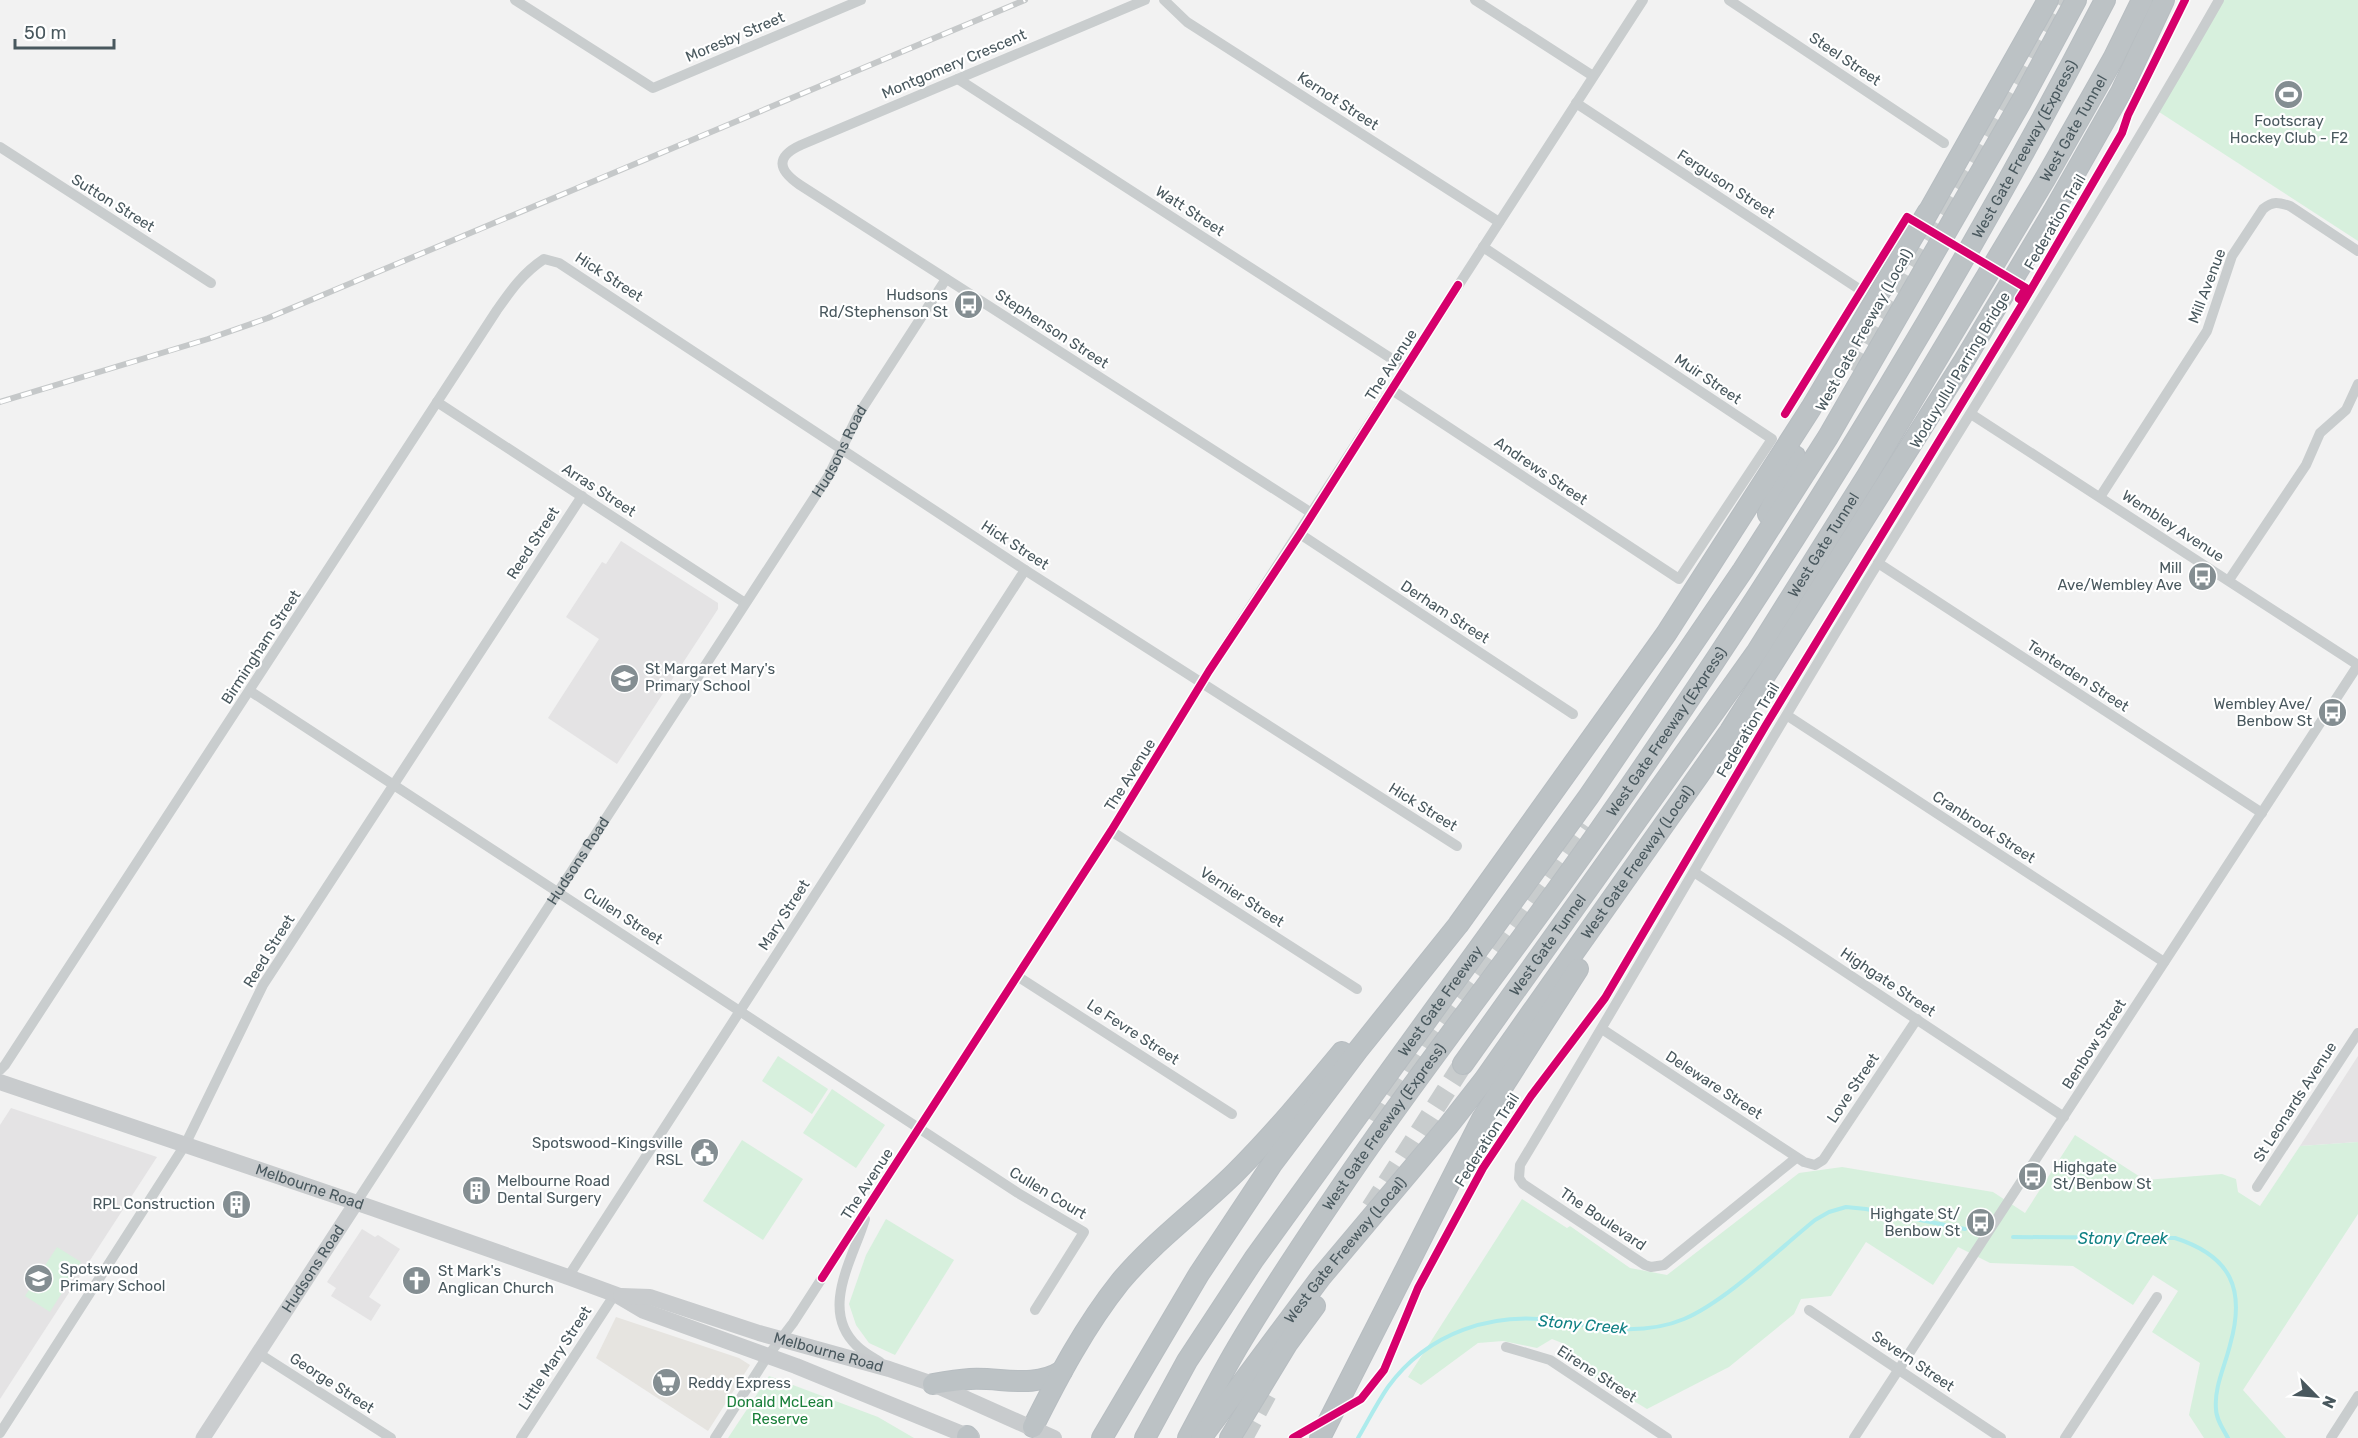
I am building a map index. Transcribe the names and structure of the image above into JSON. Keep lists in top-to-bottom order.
{
  "streets": {
    "highway": [
      "West Gate Tunnel",
      "West Gate Freeway (Express)",
      "West Gate Freeway (Local)",
      "West Gate Freeway"
    ],
    "main road": ["Melbourne Road"],
    "street": [
      "Moresby Street",
      "Steel Street",
      "Montgomery Crescent",
      "Kernot Street",
      "Ferguson Street",
      "Sutton Street",
      "Watt Street",
      "Hick Street",
      "Mill Avenue",
      "Stephenson Street",
      "The Avenue",
      "Muir Street",
      "Hudsons Road",
      "Andrews Street",
      "Arras Street",
      "Wembley Avenue",
      "Reed Street",
      "Derham Street",
      "Birmingham Street",
      "Tenterden Street",
      "Cranbrook Street",
      "Vernier Street",
      "Mary Street",
      "Cullen Street",
      "Highgate Street",
      "Le Fevre Street",
      "Benbow Street",
      "Deleware Street",
      "Love Street",
      "St Leonards Avenue",
      "Cullen Court",
      "The Boulevard",
      "Little Mary Street",
      "Severn Street",
      "Eirene Street",
      "George Street"
    ],
    "cycle path": ["Federation Trail", "Woduyullul Parring Bridge"]
  },
  "crossings": [
    ["Montgomery Crescent", "Watt Street"],
    ["Montgomery Crescent", "Stephenson Street"],
    ["Kernot Street", "The Avenue"],
    ["West Gate Freeway (Express)", "West Gate Freeway (Local)"],
    ["West Gate Freeway (Express)", "West Gate Freeway"],
    ["Ferguson Street", "The Avenue"],
    ["Watt Street", "The Avenue"],
    ["Hick Street", "The Avenue"],
    ["Hick Street", "Hudsons Road"],
    ["Hick Street", "Birmingham Street"],
    ["Hick Street", "Mary Street"],
    ["Mill Avenue", "Wembley Avenue"],
    ["Stephenson Street", "The Avenue"],
    ["Stephenson Street", "Hudsons Road"],
    ["West Gate Freeway (Local)", "West Gate Freeway"],
    ["The Avenue", "Muir Street"],
    ["The Avenue", "Andrews Street"],
    ["The Avenue", "Derham Street"],
    ["The Avenue", "Vernier Street"],
    ["The Avenue", "Cullen Street"],
    ["The Avenue", "Le Fevre Street"],
    ["The Avenue", "Melbourne Road"],
    ["The Avenue", "Cullen Court"],
    ["Muir Street", "Andrews Street"],
    ["Hudsons Road", "Arras Street"],
    ["Hudsons Road", "Cullen Street"],
    ["Hudsons Road", "Melbourne Road"],
    ["Hudsons Road", "George Street"],
    ["Arras Street", "Reed Street"],
    ["Arras Street", "Birmingham Street"],
    ["Wembley Avenue", "Benbow Street"],
    ["Reed Street", "Cullen Street"],
    ["Reed Street", "Melbourne Road"],
    ["Birmingham Street", "Cullen Street"],
    ["Tenterden Street", "Benbow Street"],
    ["Cranbrook Street", "Benbow Street"],
    ["Mary Street", "Cullen Street"],
    ["Mary Street", "Melbourne Road"],
    ["Cullen Street", "Cullen Court"],
    ["Highgate Street", "Benbow Street"],
    ["Highgate Street", "Love Street"],
    ["Benbow Street", "Severn Street"],
    ["Deleware Street", "Love Street"],
    ["Deleware Street", "The Boulevard"],
    ["Melbourne Road", "Little Mary Street"]
  ],
  "water": ["Stony Creek"],
  "parks": ["Donald McLean Reserve"],
  "places": {
    "sports": ["Footscray Hockey Club - F2"],
    "bus stop": [
      "Hudsons Rd/Stephenson St",
      "Mill Ave/Wembley Ave",
      "Wembley Ave/ Benbow St",
      "Highgate St/Benbow St",
      "Highgate St/ Benbow St"
    ],
    "school or university": ["St Margaret Mary's Primary School", "Spotswood Primary School"],
    "public building": ["Spotswood-Kingsville RSL"],
    "building": ["Melbourne Road Dental Surgery", "RPL Construction"],
    "church": ["St Mark's Anglican Church"],
    "supermarket": ["Reddy Express"]
  },
  "scale_bar": "50 m",
  "north": "bottom right"
}
